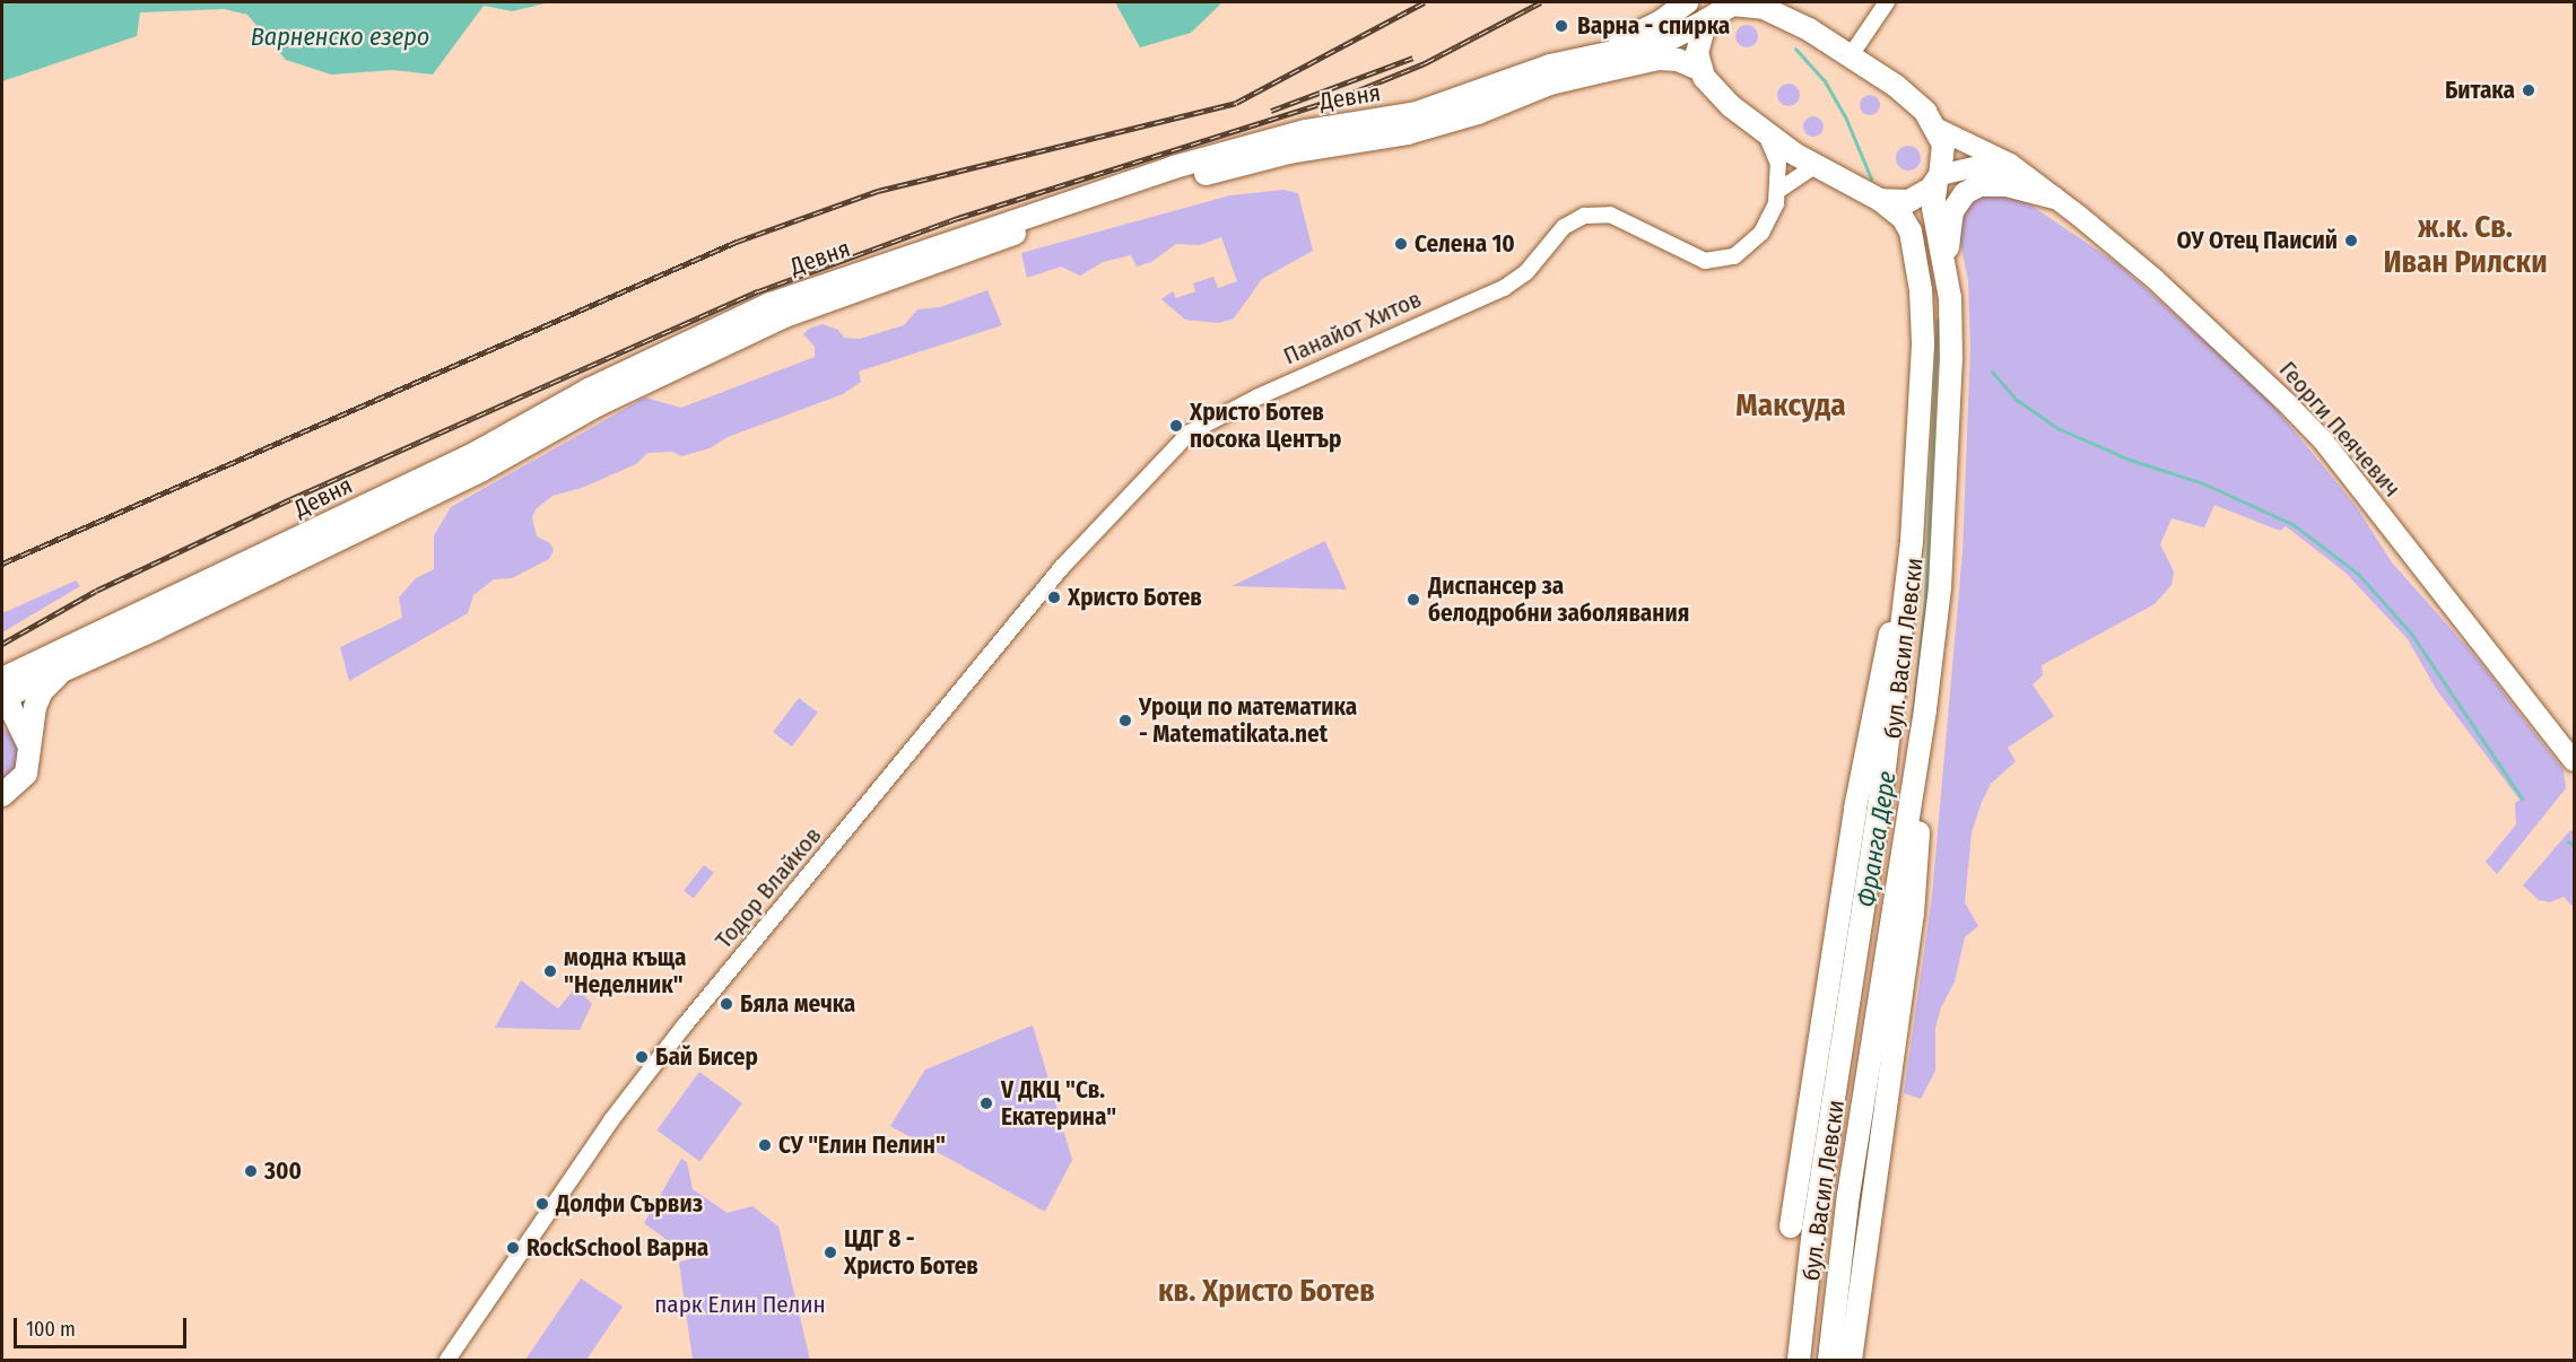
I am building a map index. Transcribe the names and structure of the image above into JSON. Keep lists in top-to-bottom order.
{
  "streets": {
    "highway": ["Девня", "бул. Васил Левски"],
    "main road": ["Георги Пеячевич"],
    "street": ["Панайот Хитов", "Тодор Влайков"]
  },
  "crossings": [
    ["Панайот Хитов", "Тодор Влайков"],
    ["Георги Пеячевич", "бул. Васил Левски"]
  ],
  "districts": ["ж.к. Св. Иван Рилски", "Максуда", "кв. Христо Ботев"],
  "water": ["Варненско езеро", "Франга Дере"],
  "parks": ["парк Елин Пелин"],
  "places": [
    "Варна - спирка",
    "Битака",
    "ОУ Отец Паисий",
    "Селена 10",
    "Христо Ботев посока Център",
    "Христо Ботев",
    "Диспансер за белодробни заболявания",
    "Уроци по математика - Matematikata.net",
    "модна къща \"Неделник\"",
    "Бяла мечка",
    "Бай Бисер",
    "V ДКЦ \"Св. Екатерина\"",
    "СУ \"Елин Пелин\"",
    "300",
    "Долфи Сървиз",
    "RockSchool Варна",
    "ЦДГ 8 - Христо Ботев"
  ],
  "scale_bar": "100 m"
}
